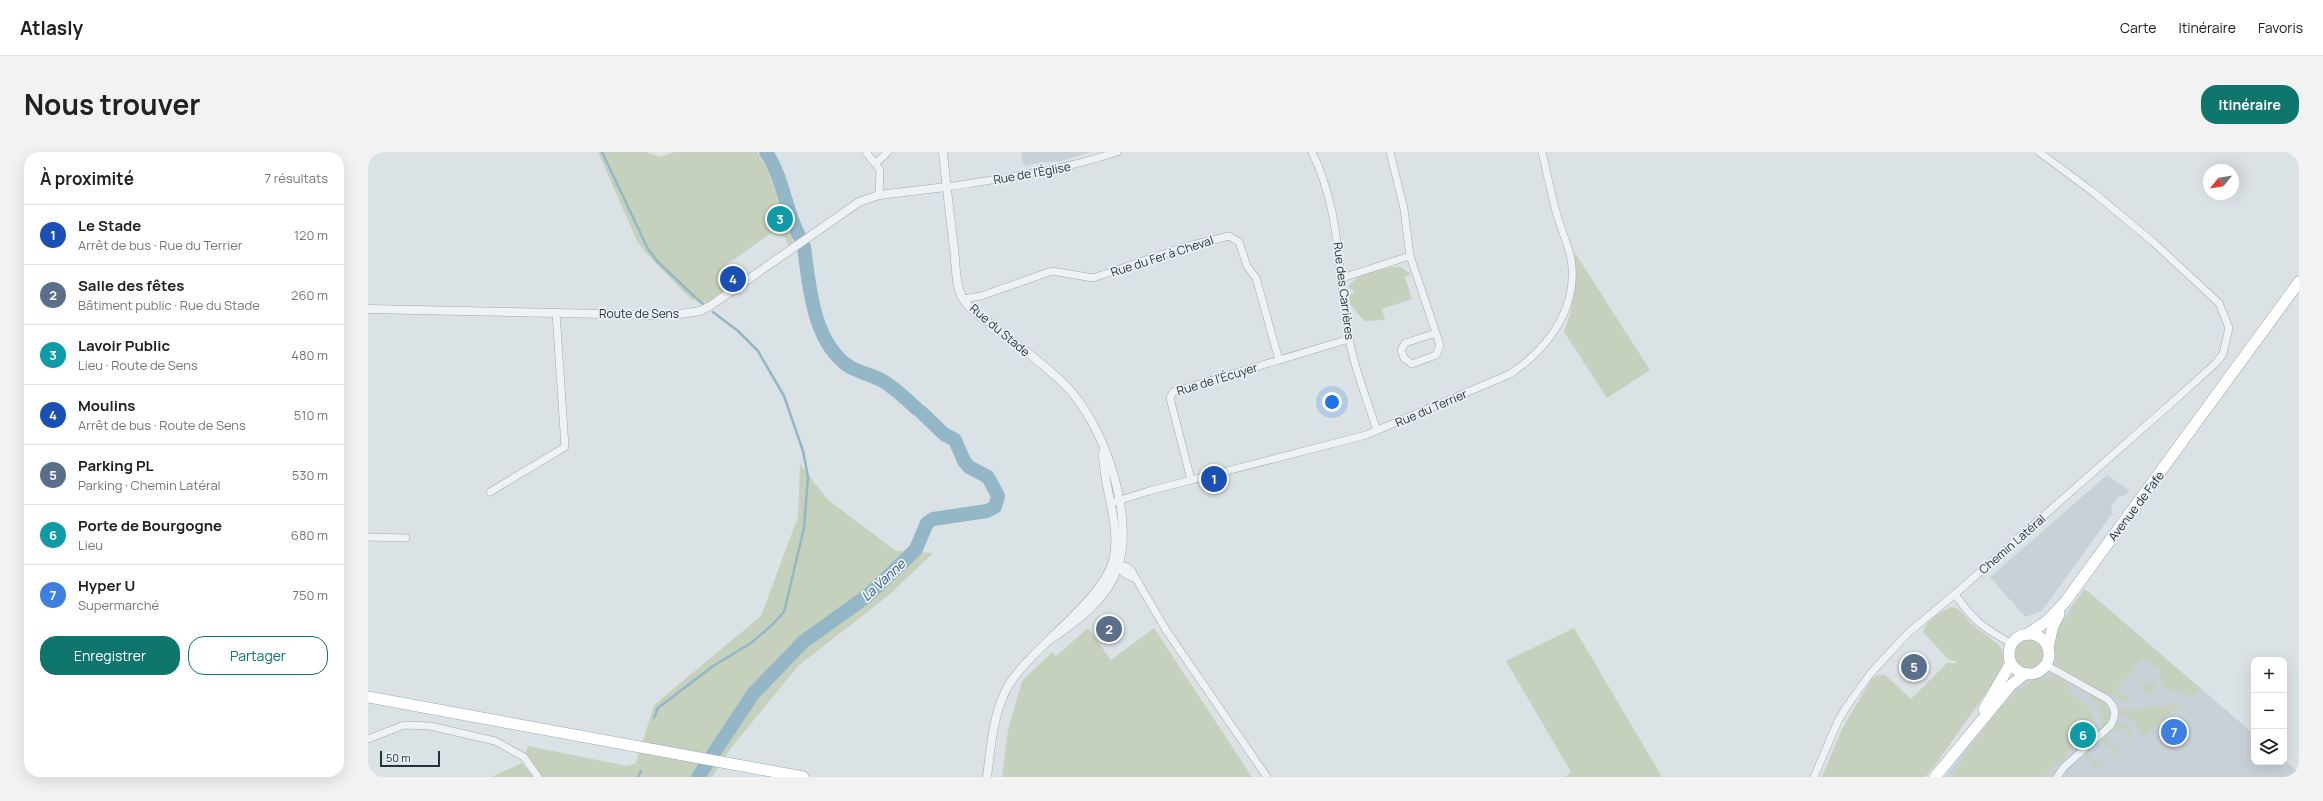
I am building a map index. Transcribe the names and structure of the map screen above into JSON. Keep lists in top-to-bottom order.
{
  "streets": {
    "main road": ["Avenue de Fafe"],
    "street": [
      "Rue de l'Église",
      "Rue du Fer à Cheval",
      "Rue des Carrières",
      "Route de Sens",
      "Rue du Stade",
      "Rue de l’Écuyer",
      "Rue du Terrier",
      "Chemin Latéral"
    ]
  },
  "crossings": [
    ["Rue de l'Église", "Route de Sens"],
    ["Rue de l'Église", "Rue du Stade"],
    ["Rue du Fer à Cheval", "Rue du Stade"],
    ["Rue du Fer à Cheval", "Rue de l’Écuyer"],
    ["Rue des Carrières", "Rue de l’Écuyer"],
    ["Rue des Carrières", "Rue du Terrier"],
    ["Route de Sens", "Rue du Stade"],
    ["Rue du Stade", "Rue du Terrier"],
    ["Rue de l’Écuyer", "Rue du Terrier"]
  ],
  "water": ["La Vanne"],
  "scale_bar": "50 m",
  "north": "bottom left",
  "page": {
    "header": "Atlasly",
    "nav": ["Carte", "Itinéraire", "Favoris"],
    "title": "Nous trouver",
    "buttons": [
      "Itinéraire",
      ["Enregistrer", "Partager"]
    ],
    "heading": ["À proximité", "7 résultats"],
    "list": [
      {
        "mark": "1",
        "name": "Le Stade",
        "note": "Arrêt de bus · Rue du Terrier",
        "value": "120 m"
      },
      {
        "mark": "2",
        "name": "Salle des fêtes",
        "note": "Bâtiment public · Rue du Stade",
        "value": "260 m"
      },
      {
        "mark": "3",
        "name": "Lavoir Public",
        "note": "Lieu · Route de Sens",
        "value": "480 m"
      },
      {
        "mark": "4",
        "name": "Moulins",
        "note": "Arrêt de bus · Route de Sens",
        "value": "510 m"
      },
      {
        "mark": "5",
        "name": "Parking PL",
        "note": "Parking · Chemin Latéral",
        "value": "530 m"
      },
      {
        "mark": "6",
        "name": "Porte de Bourgogne",
        "note": "Lieu",
        "value": "680 m"
      },
      {
        "mark": "7",
        "name": "Hyper U",
        "note": "Supermarché",
        "value": "750 m"
      }
    ],
    "pins": [
      "3",
      "4",
      "1",
      "2",
      "5",
      "7",
      "6"
    ],
    "map_buttons": ["+", "−"],
    "scale": "50 m"
  }
}
